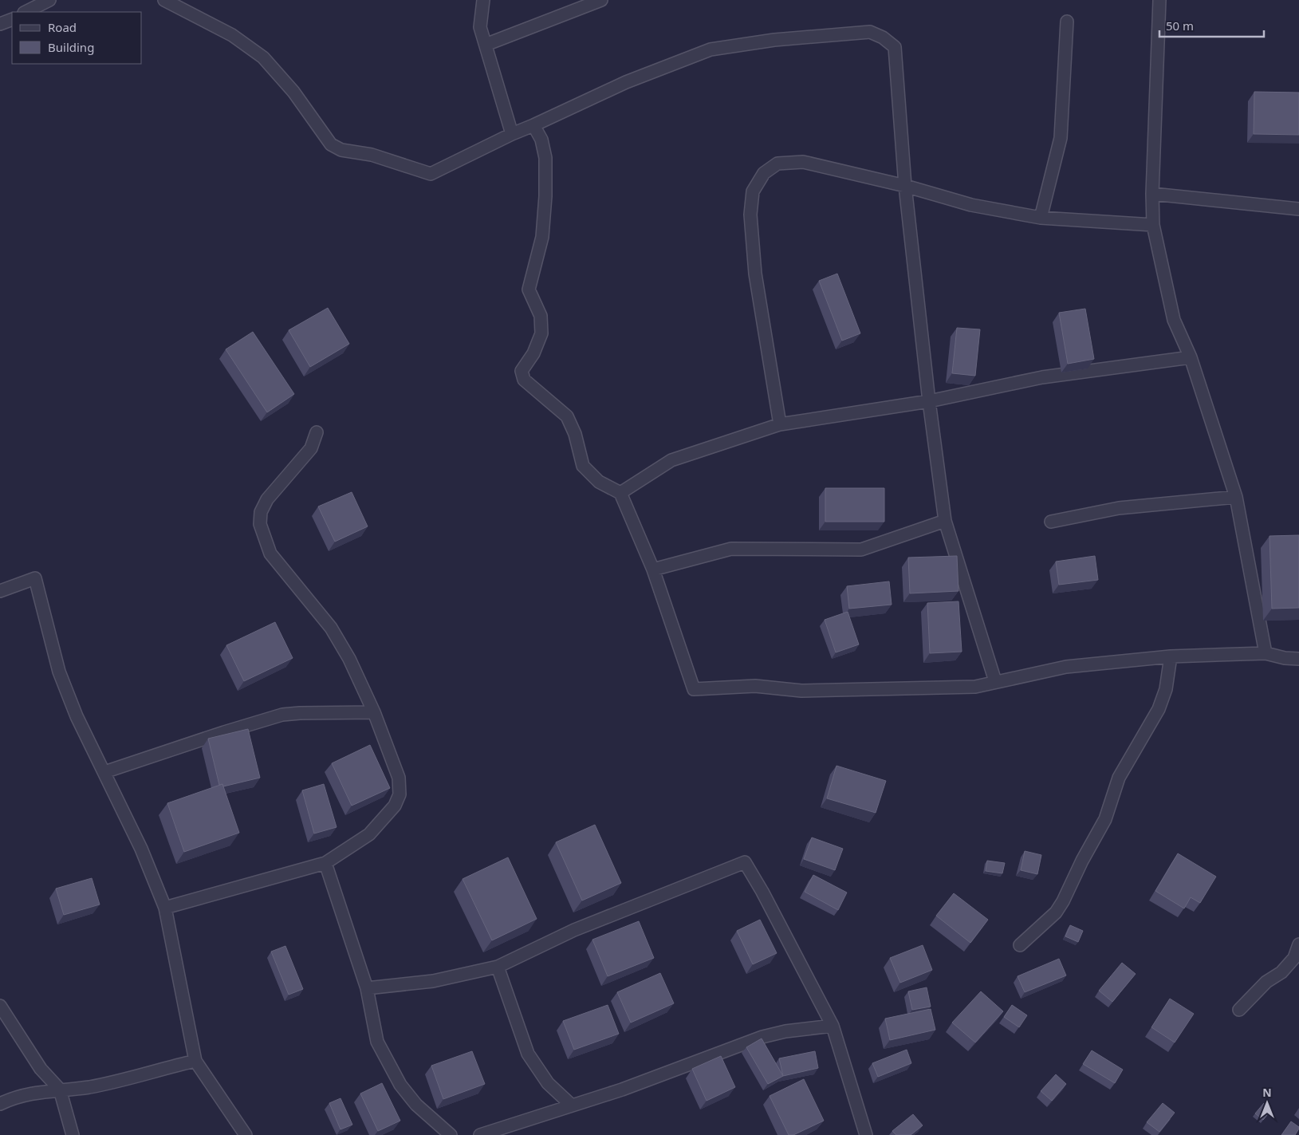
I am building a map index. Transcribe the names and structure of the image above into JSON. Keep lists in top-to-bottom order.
{
  "legend": ["Road", "Building"],
  "scale_bar": "50 m",
  "north": "top"
}
